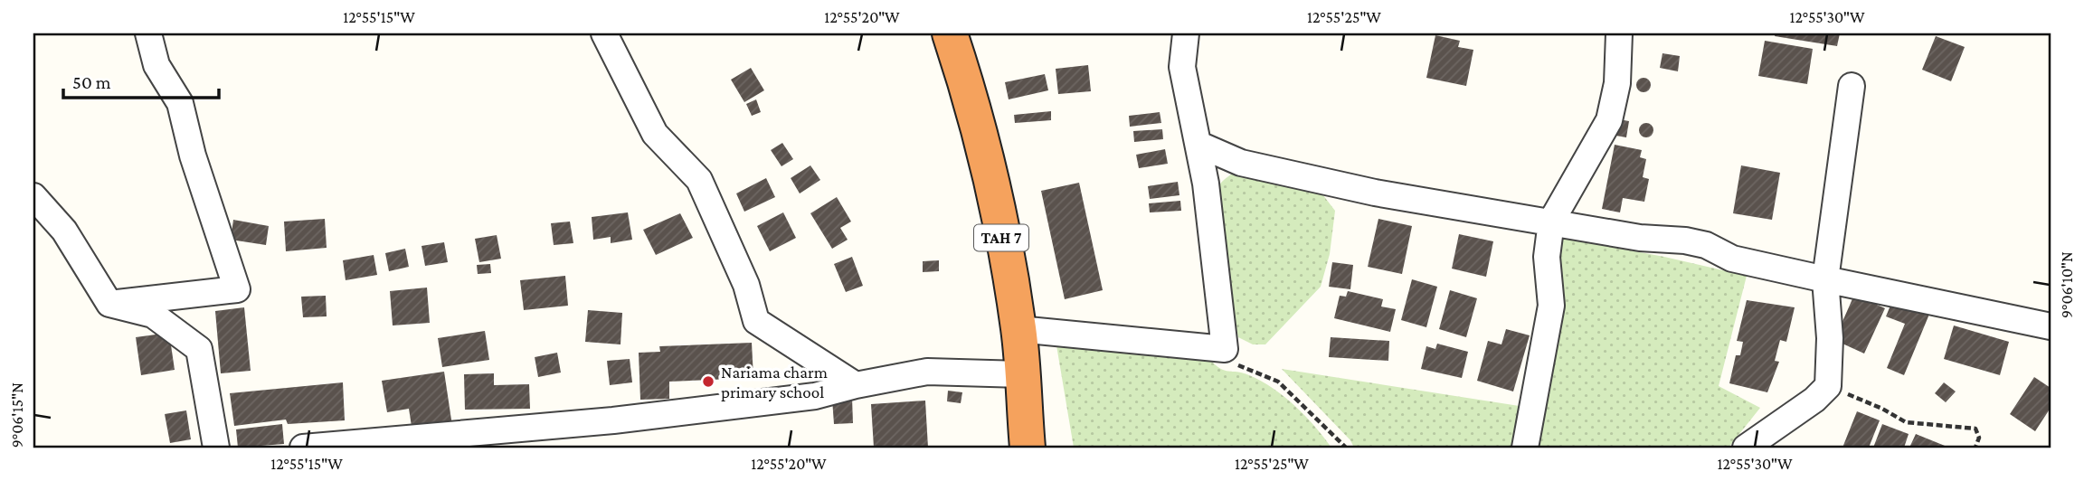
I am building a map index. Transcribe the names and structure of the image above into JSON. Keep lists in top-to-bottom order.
{
  "streets": {
    "highway": ["TAH 7"]
  },
  "places": ["Nariama charm primary school"],
  "scale_bar": "50 m",
  "coordinates": [
    "12°55'15\"W",
    "12°55'20\"W",
    "12°55'25\"W",
    "12°55'30\"W",
    "9°06'10\"N",
    "9°06'15\"N"
  ]
}
